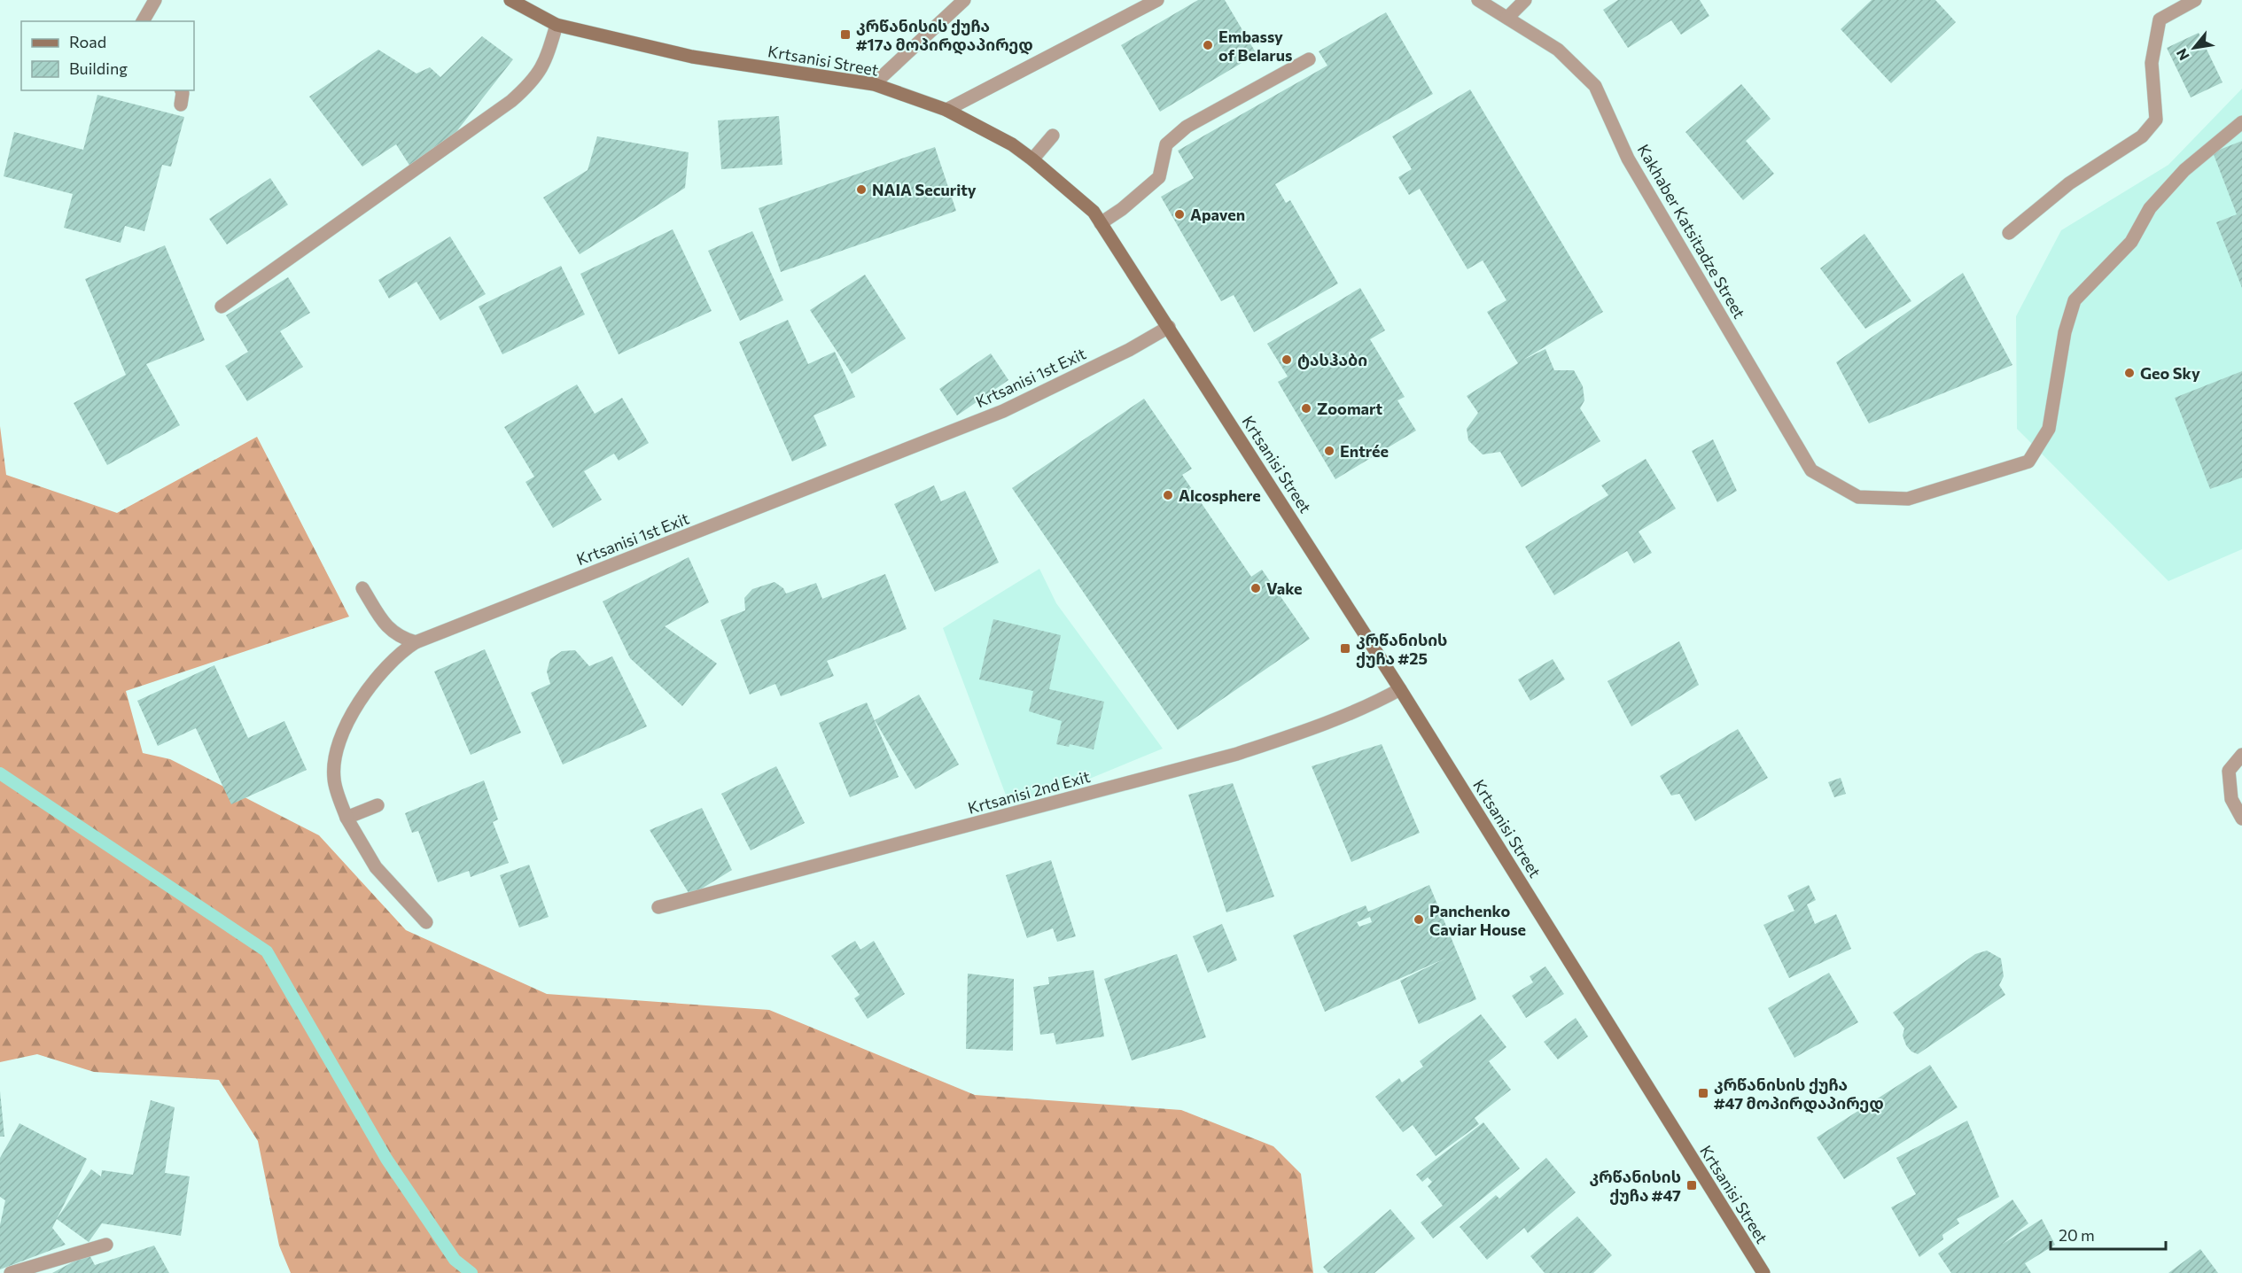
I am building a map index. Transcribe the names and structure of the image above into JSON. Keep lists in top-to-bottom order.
{
  "streets": {
    "street": [
      "Krtsanisi Street",
      "Kakhaber Katsitadze Street",
      "Krtsanisi 1st Exit",
      "Krtsanisi 2nd Exit"
    ]
  },
  "crossings": [
    ["Krtsanisi Street", "Krtsanisi 1st Exit"],
    ["Krtsanisi Street", "Krtsanisi 2nd Exit"]
  ],
  "places": {
    "transit": [
      "კრწანისის ქუჩა #17ა მოპირდაპირედ",
      "კრწანისის ქუჩა #25",
      "კრწანისის ქუჩა #47 მოპირდაპირედ",
      "კრწანისის ქუჩა #47"
    ],
    "other": [
      "Embassy of Belarus",
      "NAIA Security",
      "Apaven",
      "ტასჰაბი",
      "Geo Sky",
      "Zoomart",
      "Entrée",
      "Alcosphere",
      "Vake",
      "Panchenko Caviar House"
    ]
  },
  "legend": ["Road", "Building"],
  "scale_bar": "20 m",
  "north": "bottom left"
}
